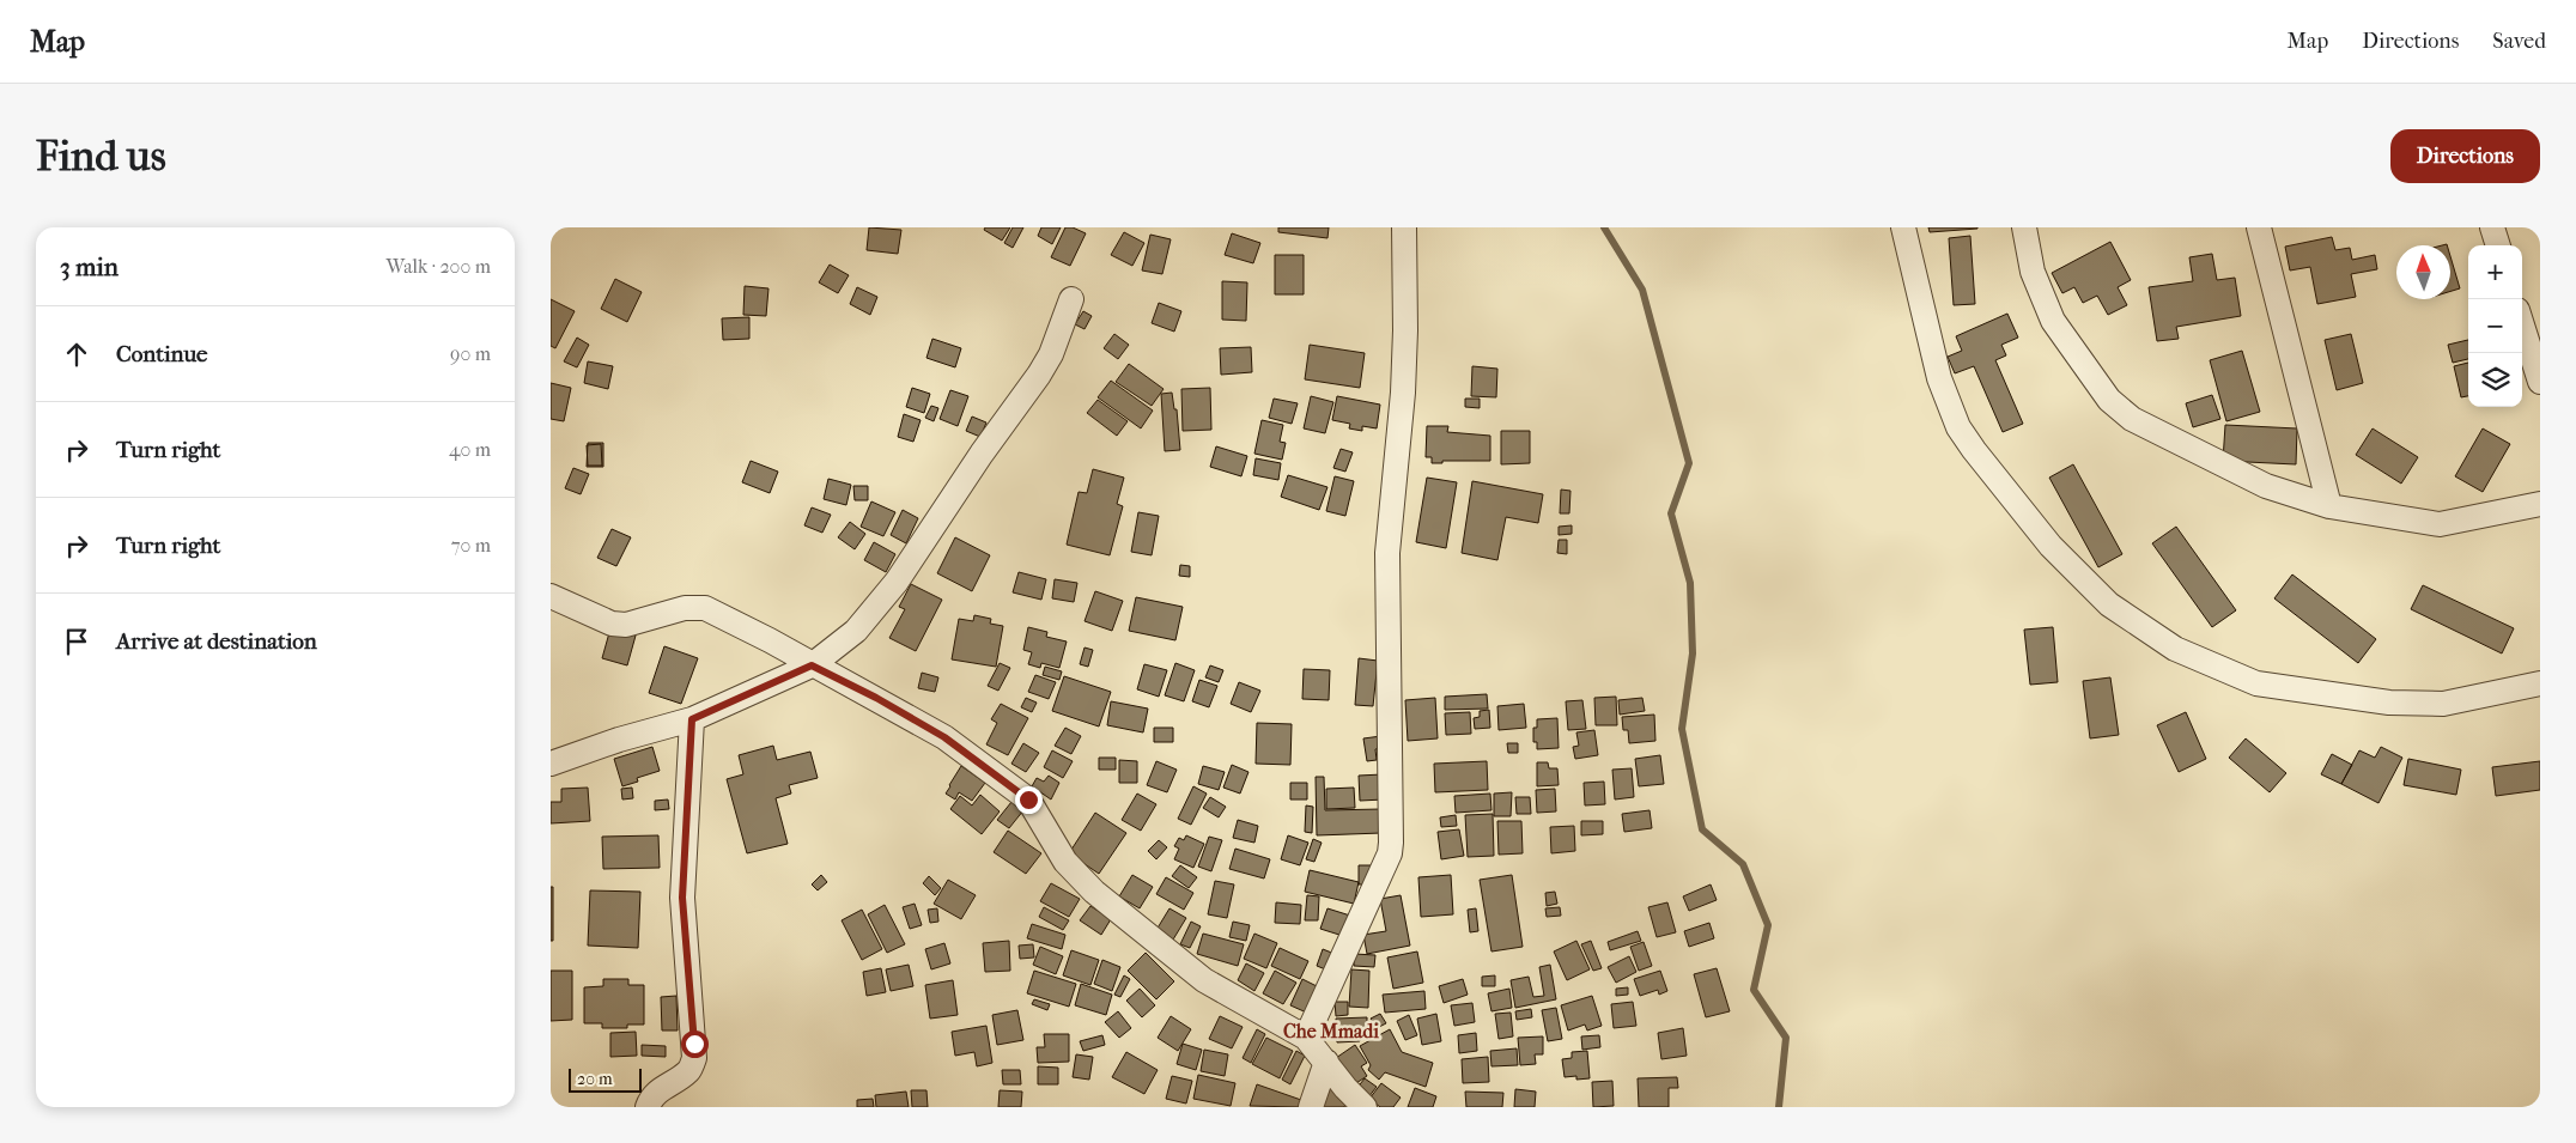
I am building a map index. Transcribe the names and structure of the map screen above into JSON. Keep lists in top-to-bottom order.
{
  "districts": ["Che Mmadi"],
  "scale_bar": "20 m",
  "north": "top",
  "page": {
    "header": "Map",
    "nav": ["Map", "Directions", "Saved"],
    "buttons": "Directions",
    "title": "Find us",
    "heading": ["3 min", "Walk · 200 m"],
    "map_buttons": ["+", "−"],
    "list": [
      ["Continue", "90 m"],
      ["Turn right", "40 m"],
      ["Turn right", "70 m"],
      "Arrive at destination"
    ],
    "scale": "20 m"
  }
}
